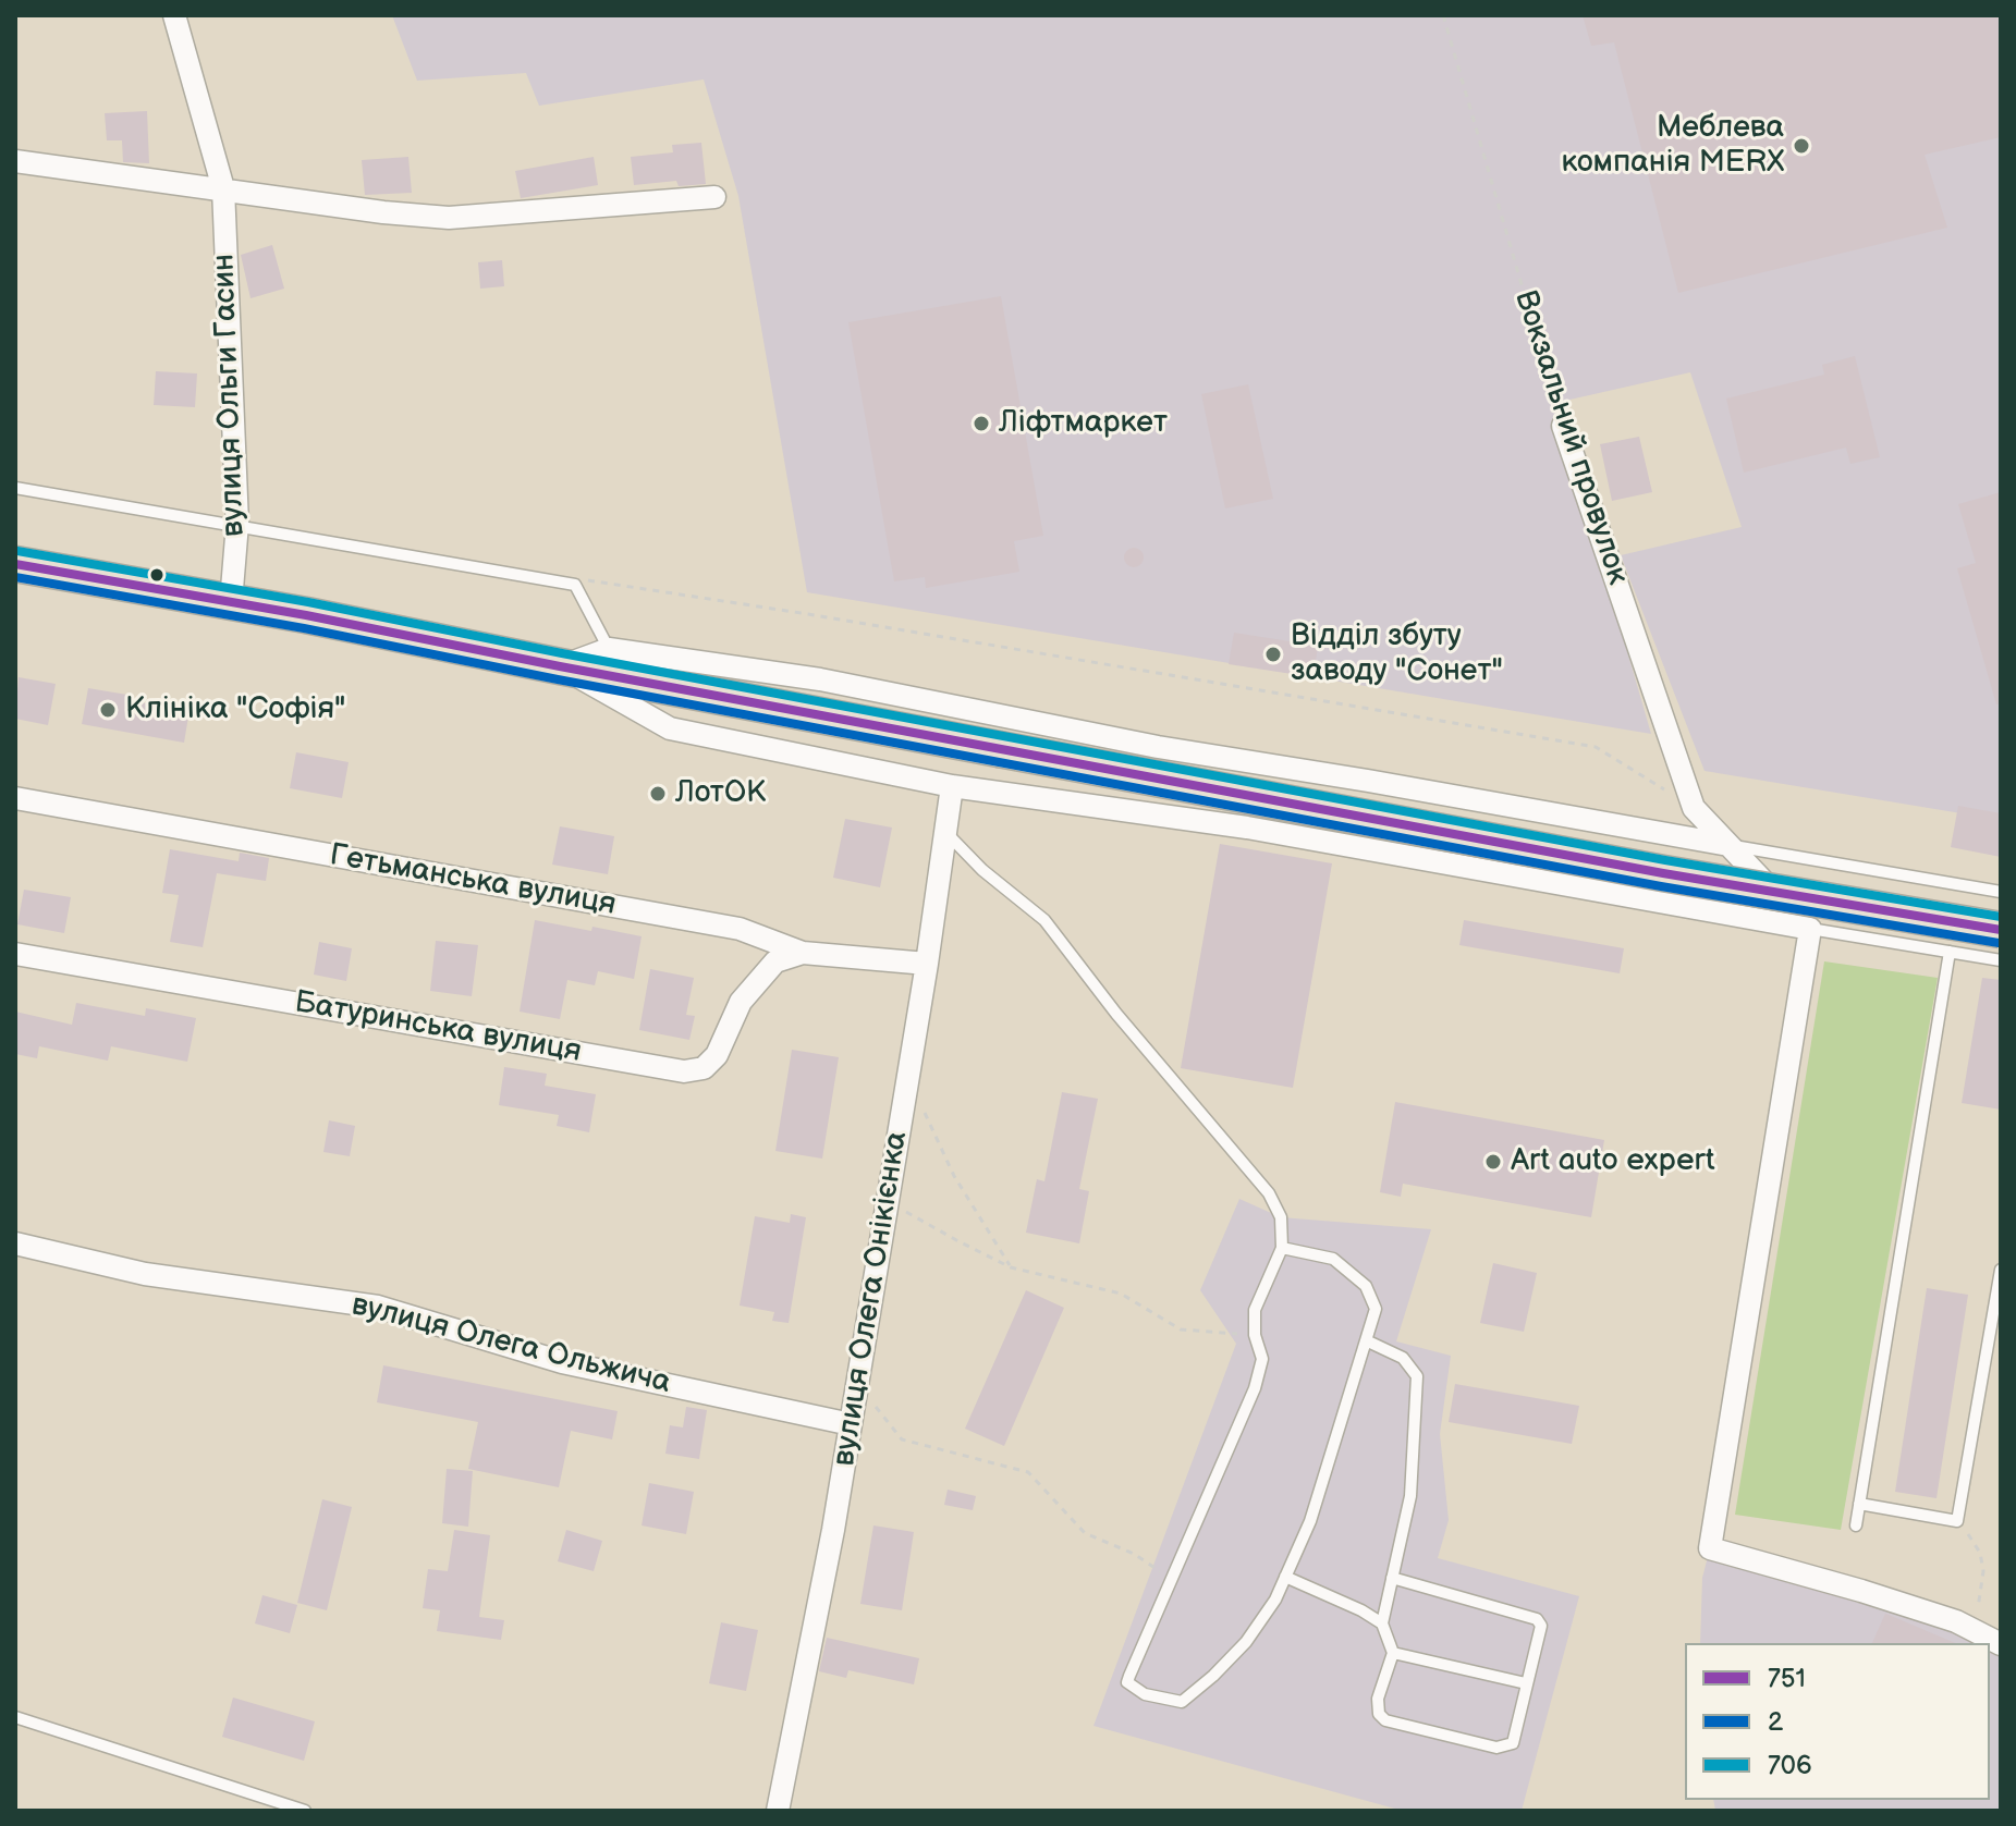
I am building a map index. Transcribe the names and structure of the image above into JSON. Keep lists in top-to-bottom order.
{
  "streets": {
    "street": [
      "вулиця Ольги Гасин",
      "Вокзальний провулок",
      "Гетьманська вулиця",
      "Батуринська вулиця",
      "вулиця Олега Онікієнка",
      "вулиця Олега Ольжича"
    ]
  },
  "crossings": [
    ["Гетьманська вулиця", "Батуринська вулиця"],
    ["Гетьманська вулиця", "вулиця Олега Онікієнка"],
    ["вулиця Олега Онікієнка", "вулиця Олега Ольжича"]
  ],
  "places": [
    "Меблева компанія MERX",
    "Ліфтмаркет",
    "Відділ збуту заводу \"Сонет\"",
    "Клініка \"Софія\"",
    "ЛотОК",
    "Art auto expert"
  ],
  "lines": ["transit line 706", "transit line 751", "transit line 2"],
  "legend": ["751", "2", "706"]
}
